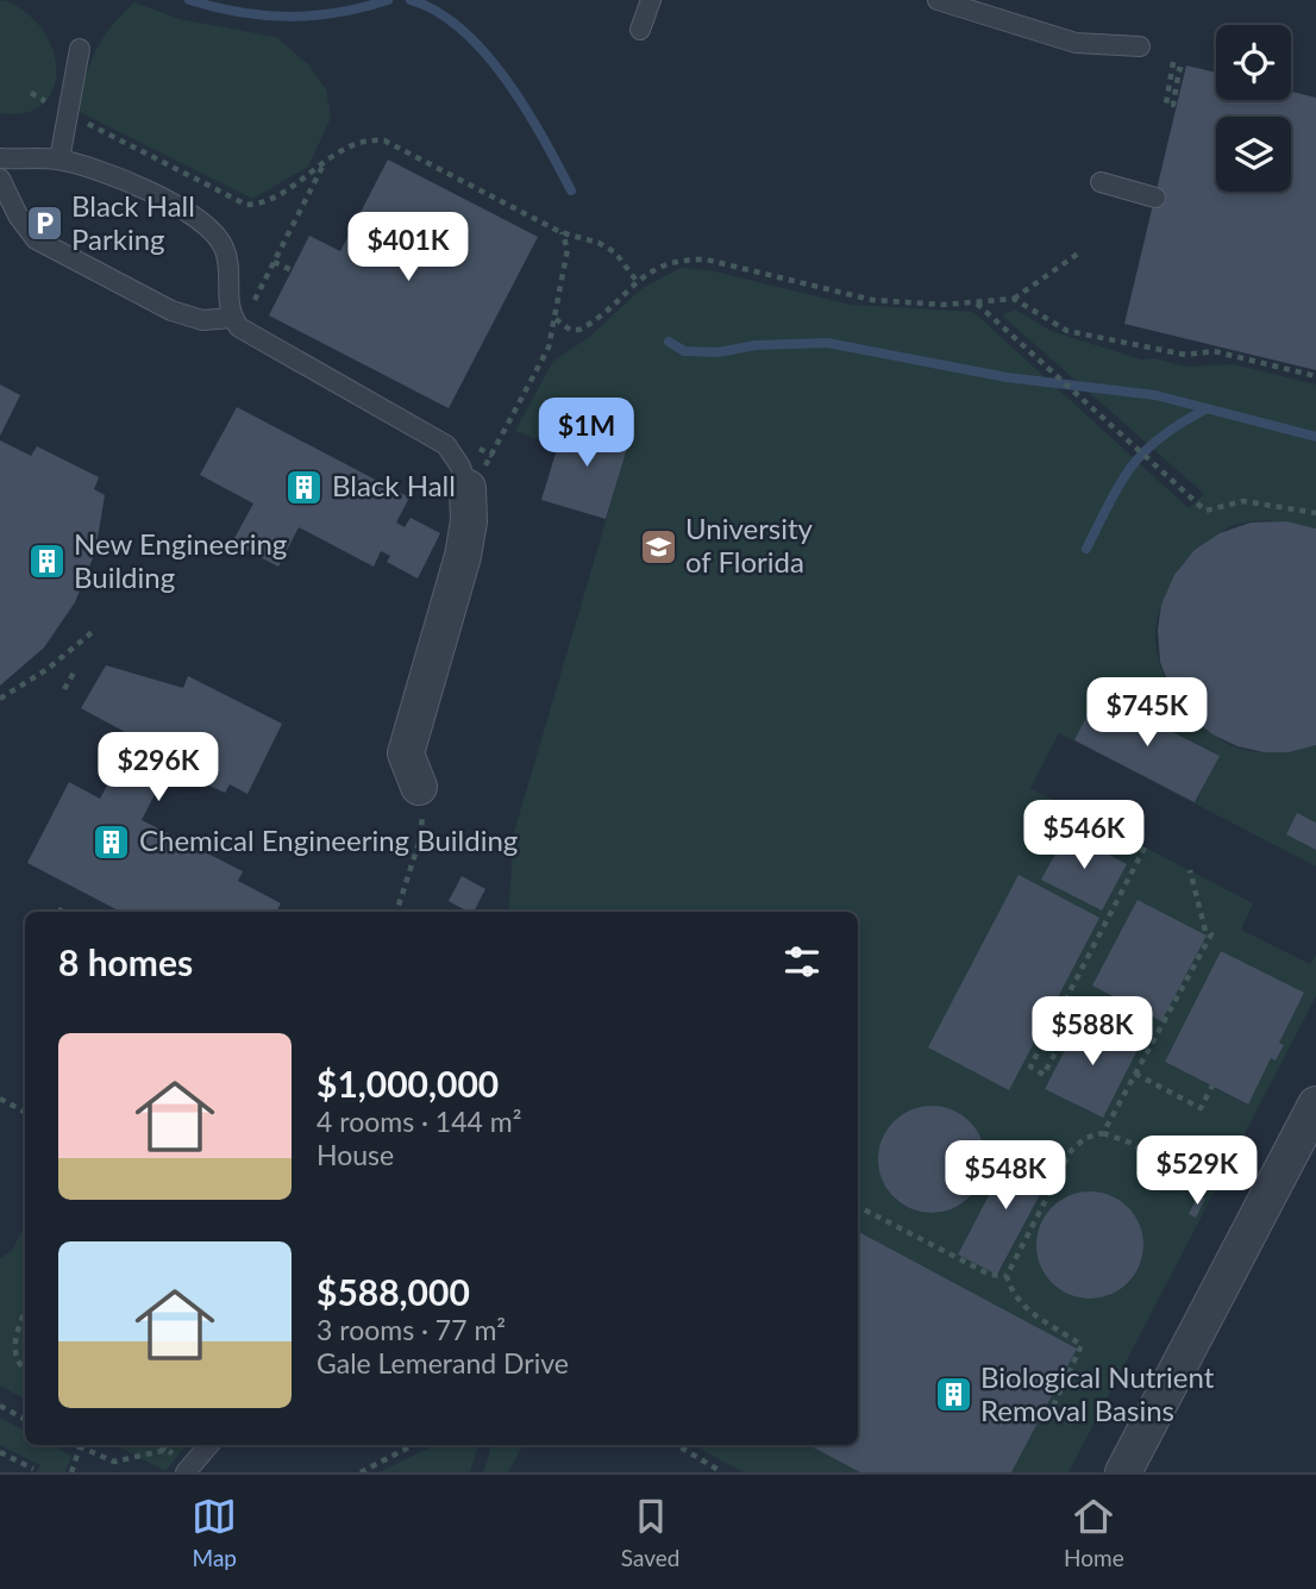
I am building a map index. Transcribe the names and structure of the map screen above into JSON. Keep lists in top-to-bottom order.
{
  "places": {
    "parking": ["Black Hall Parking"],
    "building": [
      "Black Hall",
      "New Engineering Building",
      "Chemical Engineering Building",
      "Biological Nutrient Removal Basins"
    ],
    "school or university": ["University of Florida"]
  },
  "page": {
    "price": [
      "$401K",
      "$1M",
      "$745K",
      "$296K",
      "$546K",
      "$588K",
      "$529K",
      "$548K"
    ],
    "heading": "8 homes",
    "list": [
      {
        "name": "$1,000,000",
        "note": "4 rooms · 144 m² · House"
      },
      {
        "name": "$588,000",
        "note": "3 rooms · 77 m² · Gale Lemerand Drive"
      }
    ],
    "tabs": ["Map", "Saved", "Home"]
  }
}
